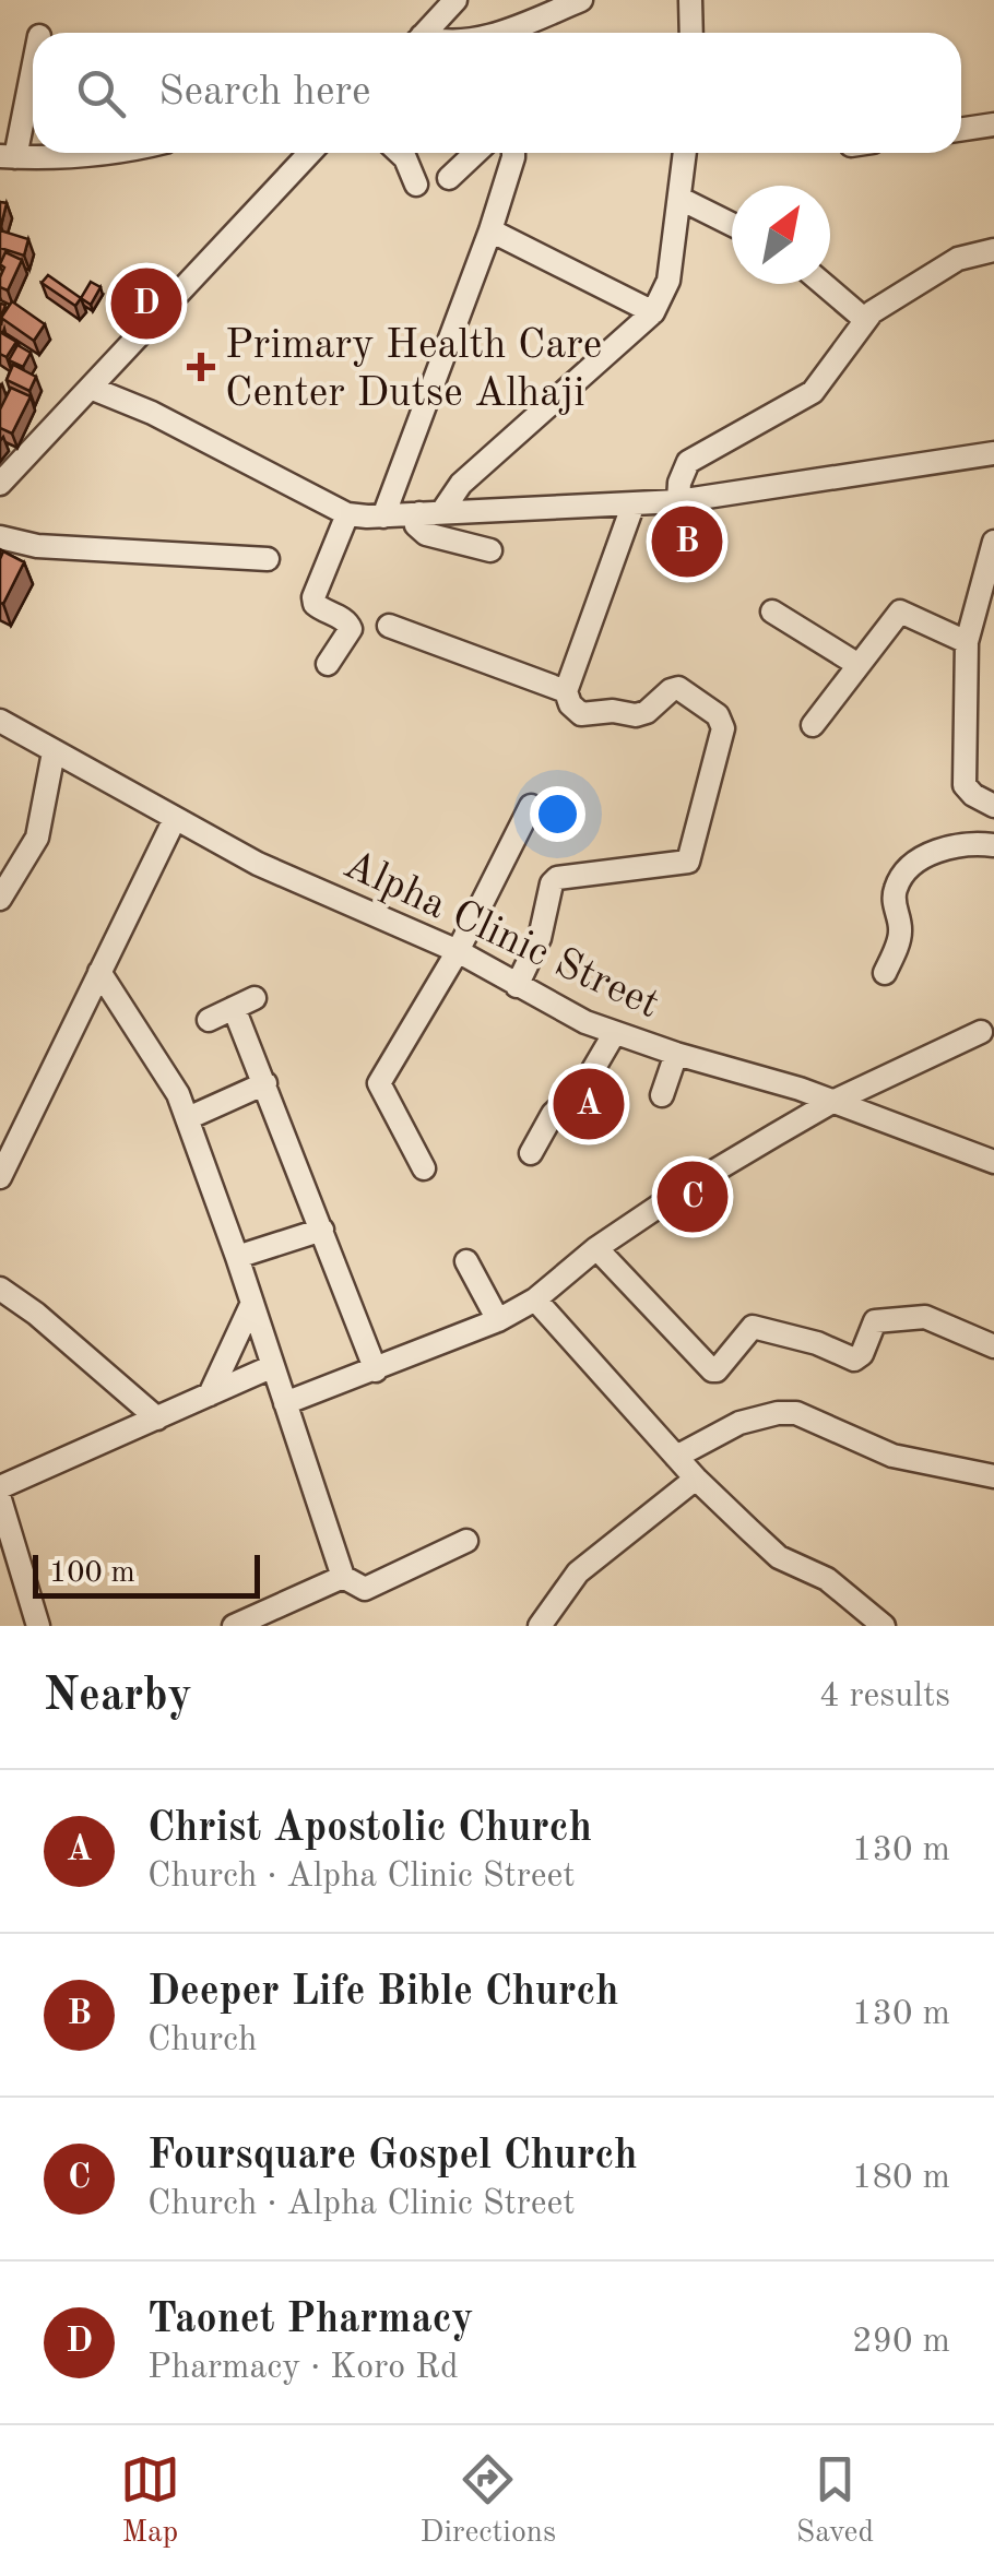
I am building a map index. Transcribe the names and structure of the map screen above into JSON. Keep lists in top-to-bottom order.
{
  "streets": {
    "street": ["Alpha Clinic Street"]
  },
  "places": {
    "health": ["Primary Health Care Center Dutse Alhaji"]
  },
  "scale_bar": "100 m",
  "north": "top right",
  "page": {
    "search": "Search here",
    "pins": [
      "D",
      "B",
      "A",
      "C"
    ],
    "scale": "100 m",
    "heading": ["Nearby", "4 results"],
    "list": [
      {
        "mark": "A",
        "name": "Christ Apostolic Church",
        "note": "Church · Alpha Clinic Street",
        "value": "130 m"
      },
      {
        "mark": "B",
        "name": "Deeper Life Bible Church",
        "note": "Church",
        "value": "130 m"
      },
      {
        "mark": "C",
        "name": "Foursquare Gospel Church",
        "note": "Church · Alpha Clinic Street",
        "value": "180 m"
      },
      {
        "mark": "D",
        "name": "Taonet Pharmacy",
        "note": "Pharmacy · Koro Rd",
        "value": "290 m"
      }
    ],
    "nav": ["Map", "Directions", "Saved"]
  }
}
